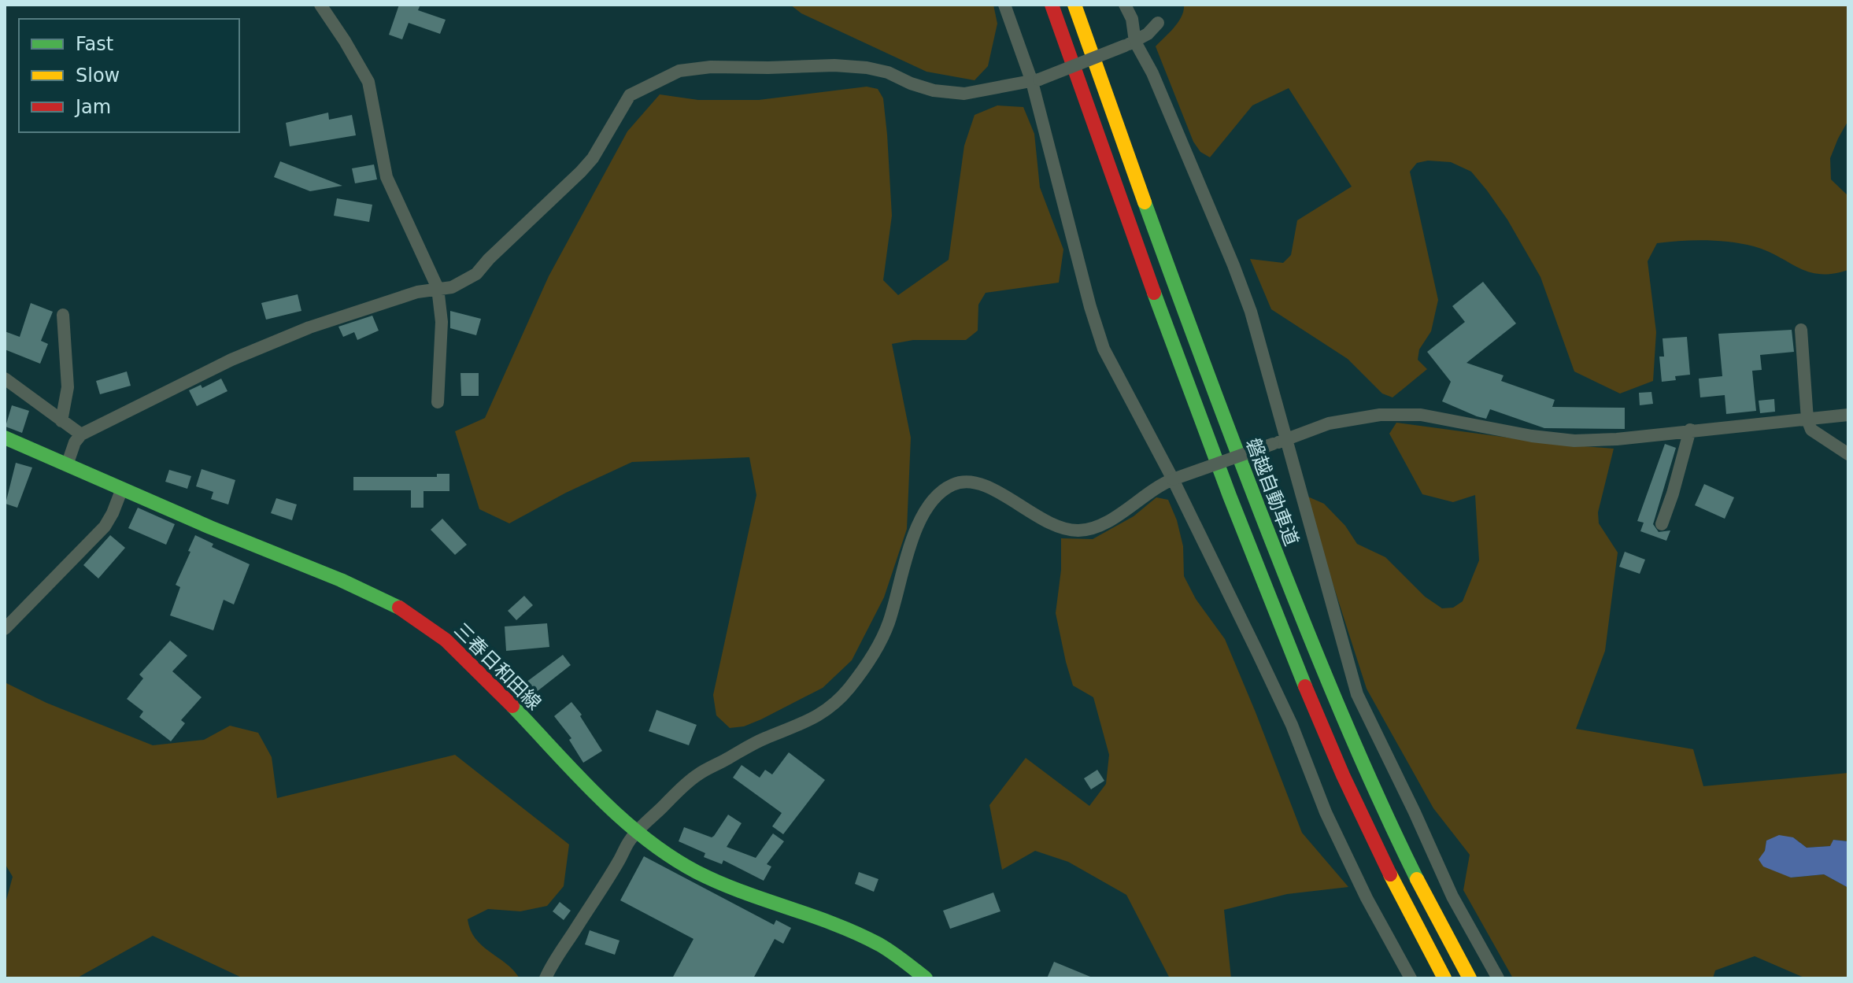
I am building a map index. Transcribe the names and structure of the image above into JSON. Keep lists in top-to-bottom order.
{
  "streets": {
    "main road": ["磐越自動車道", "三春日和田線"]
  },
  "legend": ["Fast", "Slow", "Jam"]
}
